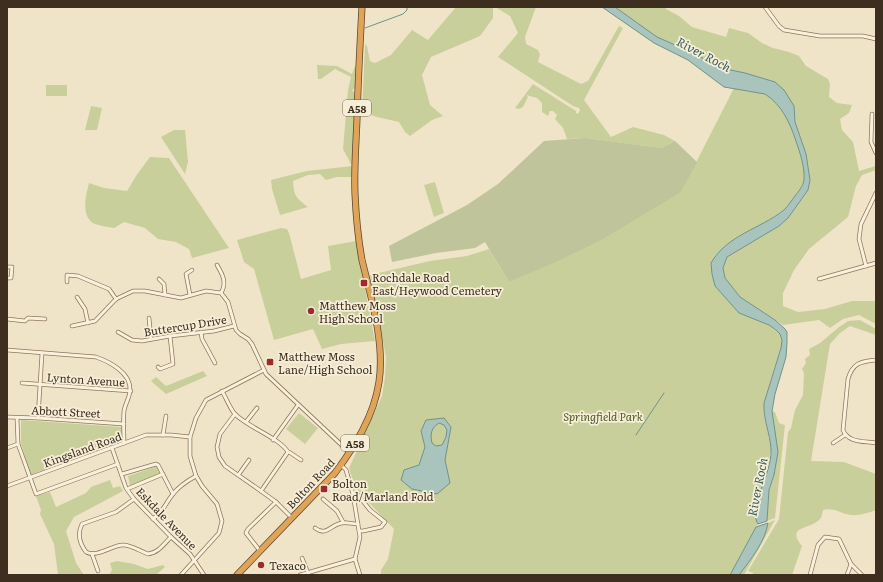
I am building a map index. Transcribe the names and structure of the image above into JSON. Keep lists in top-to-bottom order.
{
  "streets": {
    "highway": ["A58", "Bolton Road"],
    "street": [
      "Buttercup Drive",
      "Lynton Avenue",
      "Abbott Street",
      "Kingsland Road",
      "Eskdale Avenue"
    ]
  },
  "crossings": [
    ["Kingsland Road", "Eskdale Avenue"]
  ],
  "water": ["River Roch"],
  "parks": ["Springfield Park"],
  "places": {
    "transit": ["Rochdale Road East/Heywood Cemetery", "Matthew Moss Lane/High School", "Bolton Road/Marland Fold"],
    "other": ["Matthew Moss High School", "Texaco"]
  }
}
